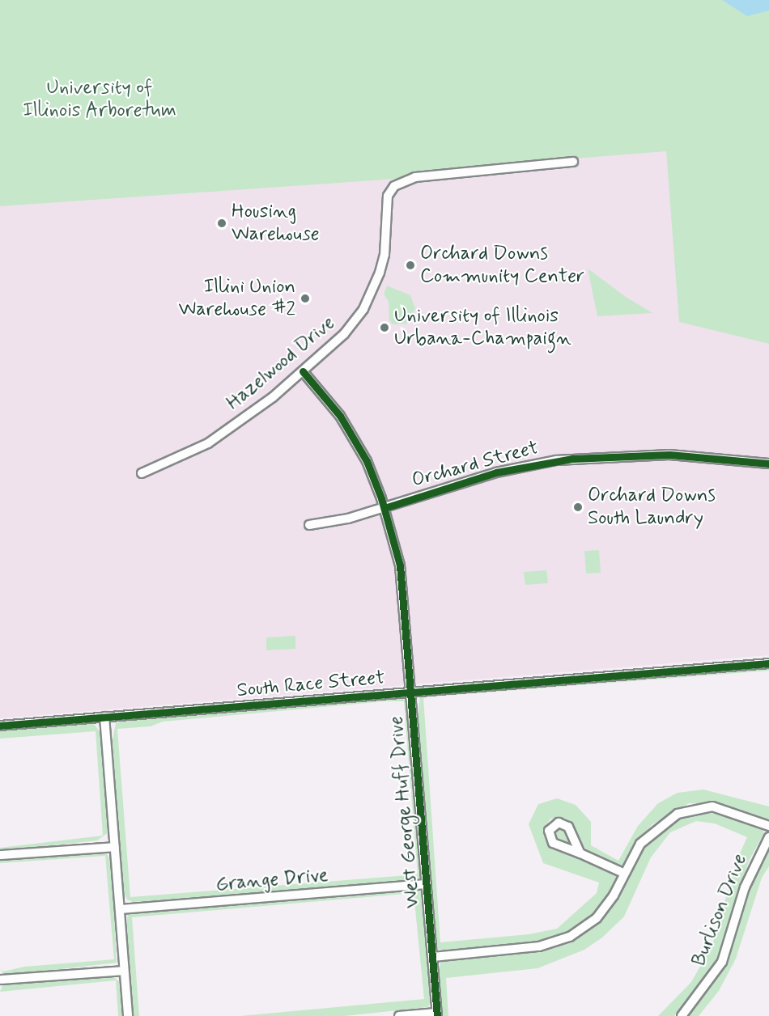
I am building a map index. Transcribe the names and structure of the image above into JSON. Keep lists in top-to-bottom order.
{
  "streets": {
    "street": [
      "Hazelwood Drive",
      "Orchard Street",
      "South Race Street",
      "West George Huff Drive",
      "Grange Drive",
      "Burlison Drive"
    ]
  },
  "crossings": [
    ["Hazelwood Drive", "West George Huff Drive"],
    ["Orchard Street", "West George Huff Drive"],
    ["South Race Street", "West George Huff Drive"],
    ["West George Huff Drive", "Grange Drive"]
  ],
  "parks": ["University of Illinois Arboretum"],
  "places": [
    "Housing Warehouse",
    "Orchard Downs Community Center",
    "Illini Union Warehouse #2",
    "University of Illinois Urbana-Champaign",
    "Orchard Downs South Laundry"
  ]
}
